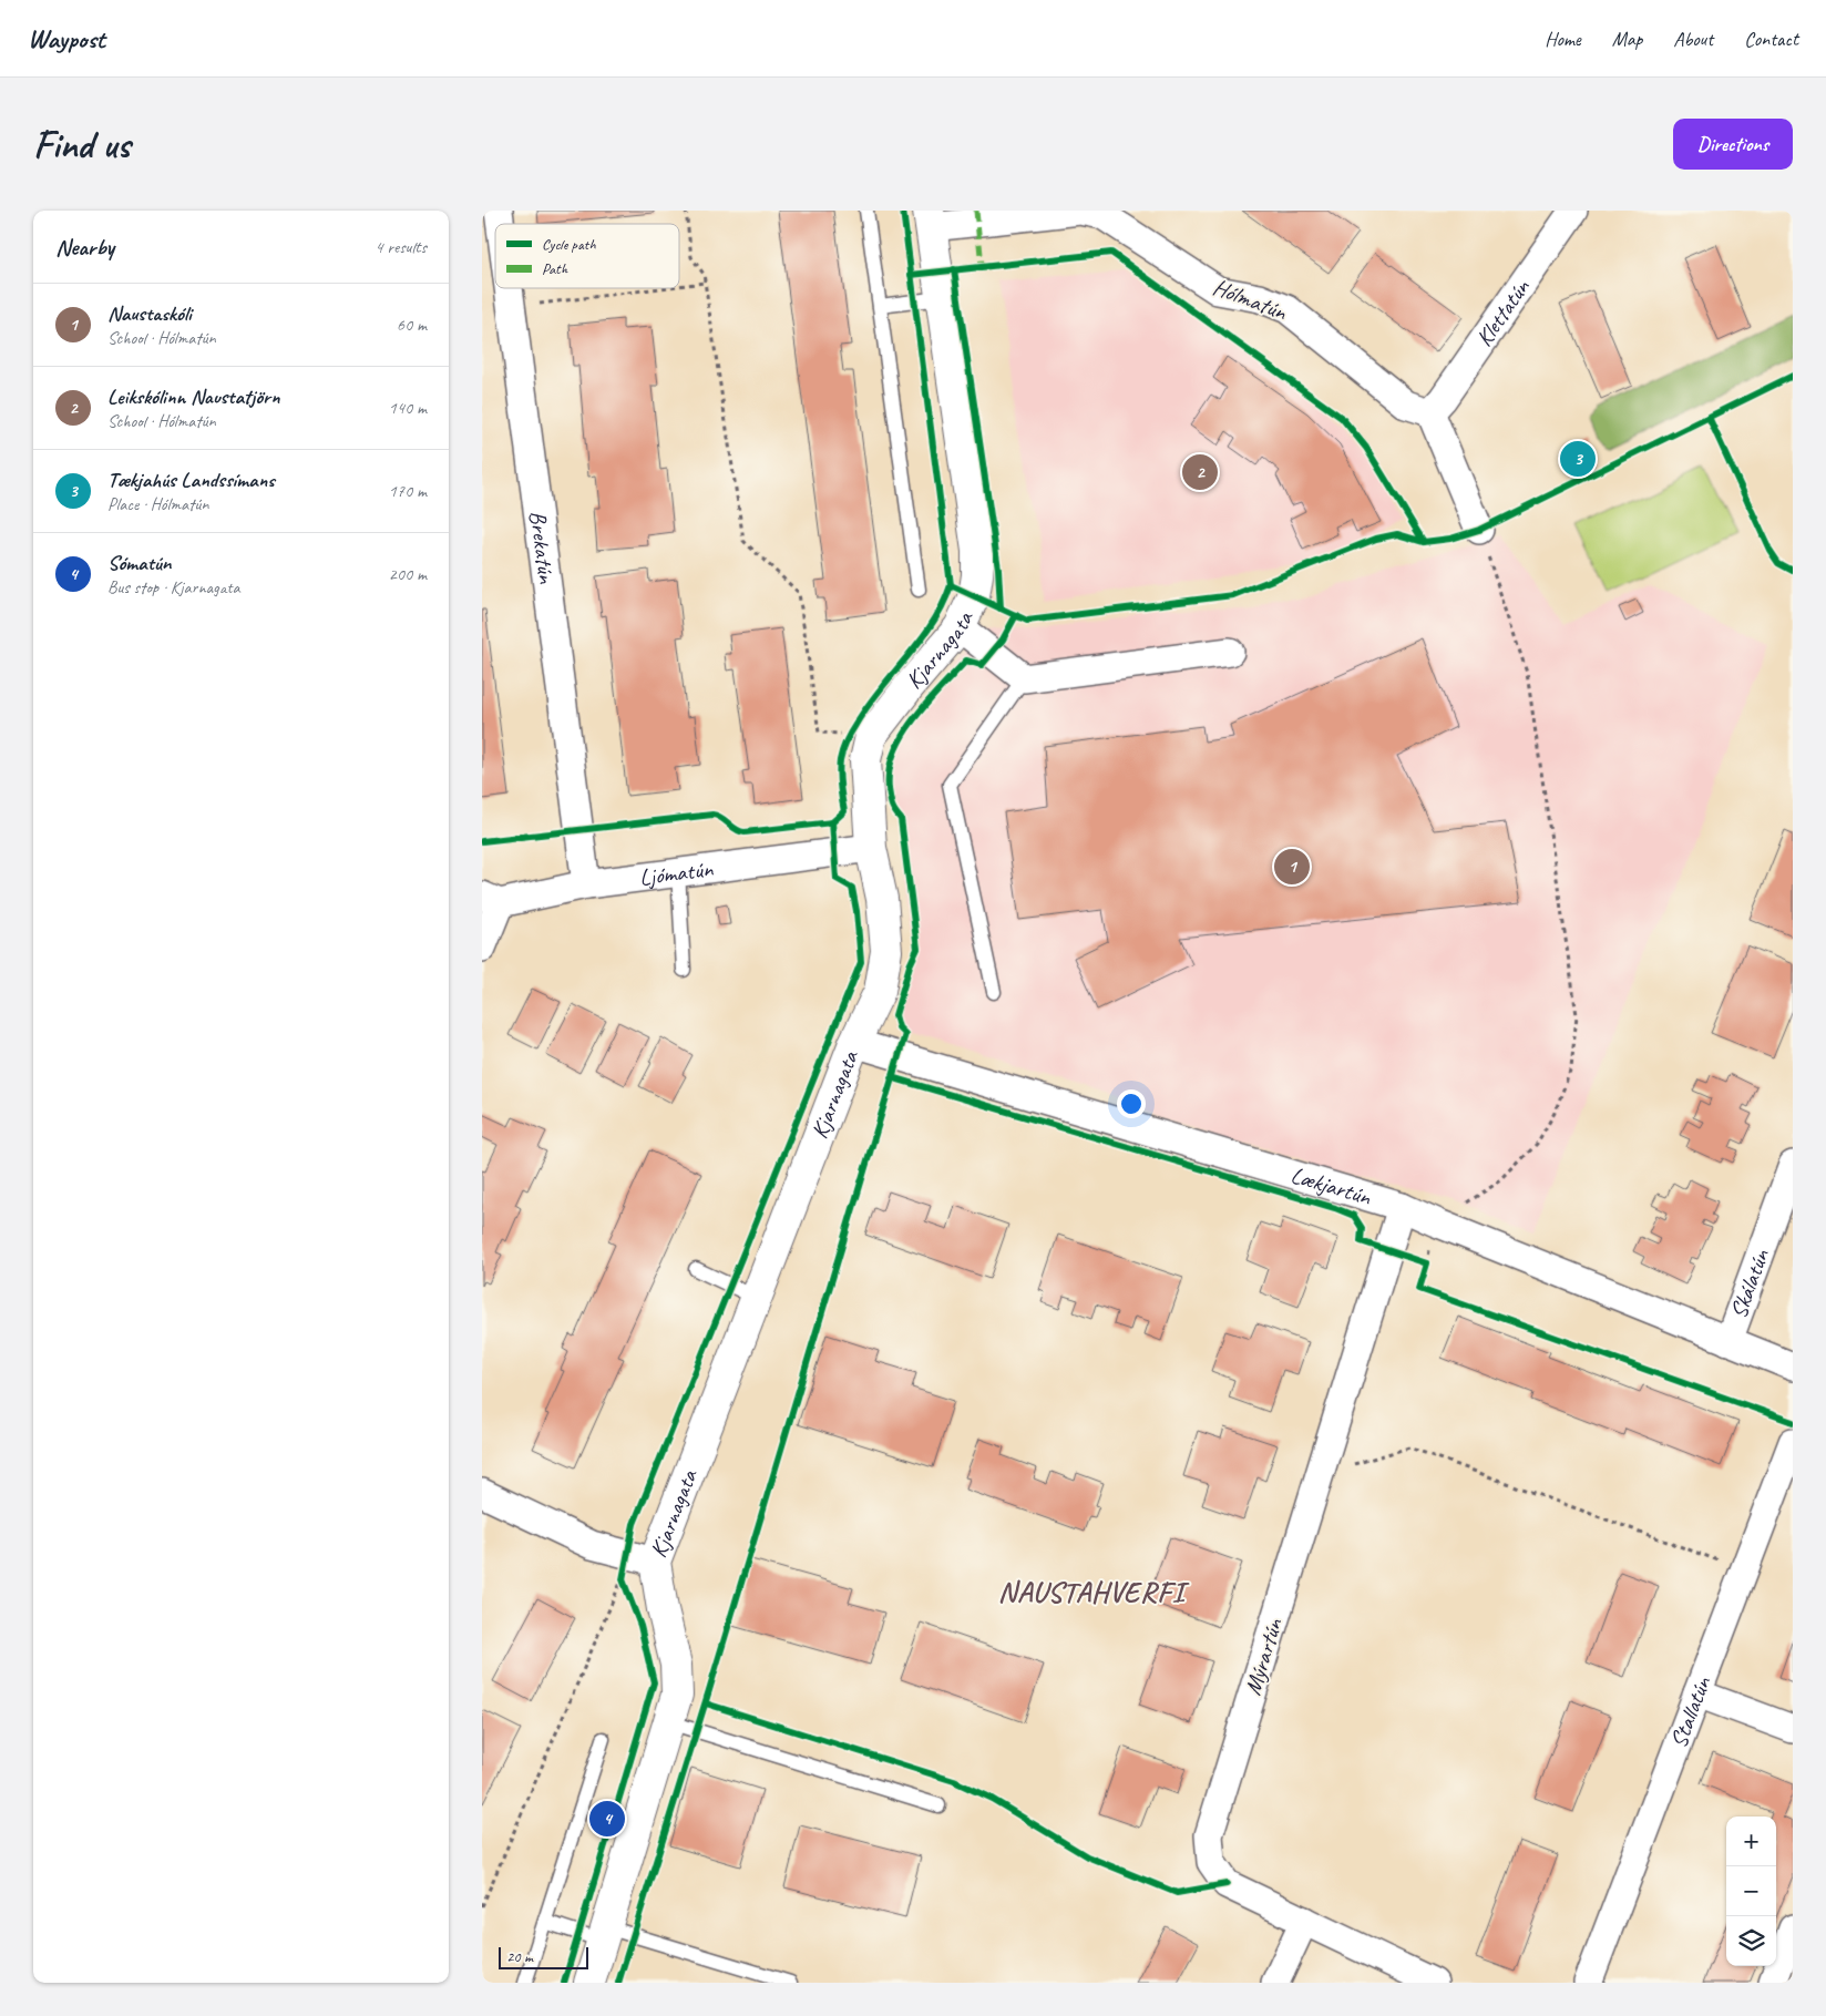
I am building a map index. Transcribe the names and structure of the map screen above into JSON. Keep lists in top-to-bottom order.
{
  "streets": {
    "street": [
      "Hólmatún",
      "Klettatún",
      "Brekatún",
      "Kjarnagata",
      "Ljómatún",
      "Lækjartún",
      "Skálatún",
      "Mýrartún",
      "Stallatún"
    ]
  },
  "crossings": [
    ["Hólmatún", "Klettatún"],
    ["Hólmatún", "Kjarnagata"],
    ["Brekatún", "Ljómatún"],
    ["Kjarnagata", "Ljómatún"],
    ["Kjarnagata", "Lækjartún"],
    ["Lækjartún", "Skálatún"],
    ["Lækjartún", "Mýrartún"]
  ],
  "districts": ["NAUSTAHVERFI"],
  "legend": ["Cycle path", "Path"],
  "scale_bar": "20 m",
  "page": {
    "header": "Waypost",
    "nav": [
      "Home",
      "Map",
      "About",
      "Contact"
    ],
    "buttons": "Directions",
    "title": "Find us",
    "heading": ["Nearby", "4 results"],
    "list": [
      {
        "mark": "1",
        "name": "Naustaskóli",
        "note": "School · Hólmatún",
        "value": "60 m"
      },
      {
        "mark": "2",
        "name": "Leikskólinn Naustatjörn",
        "note": "School · Hólmatún",
        "value": "140 m"
      },
      {
        "mark": "3",
        "name": "Tækjahús Landssímans",
        "note": "Place · Hólmatún",
        "value": "170 m"
      },
      {
        "mark": "4",
        "name": "Sómatún",
        "note": "Bus stop · Kjarnagata",
        "value": "200 m"
      }
    ],
    "pins": [
      "3",
      "2",
      "1",
      "4"
    ],
    "map_buttons": ["+", "−"],
    "scale": "20 m"
  }
}
